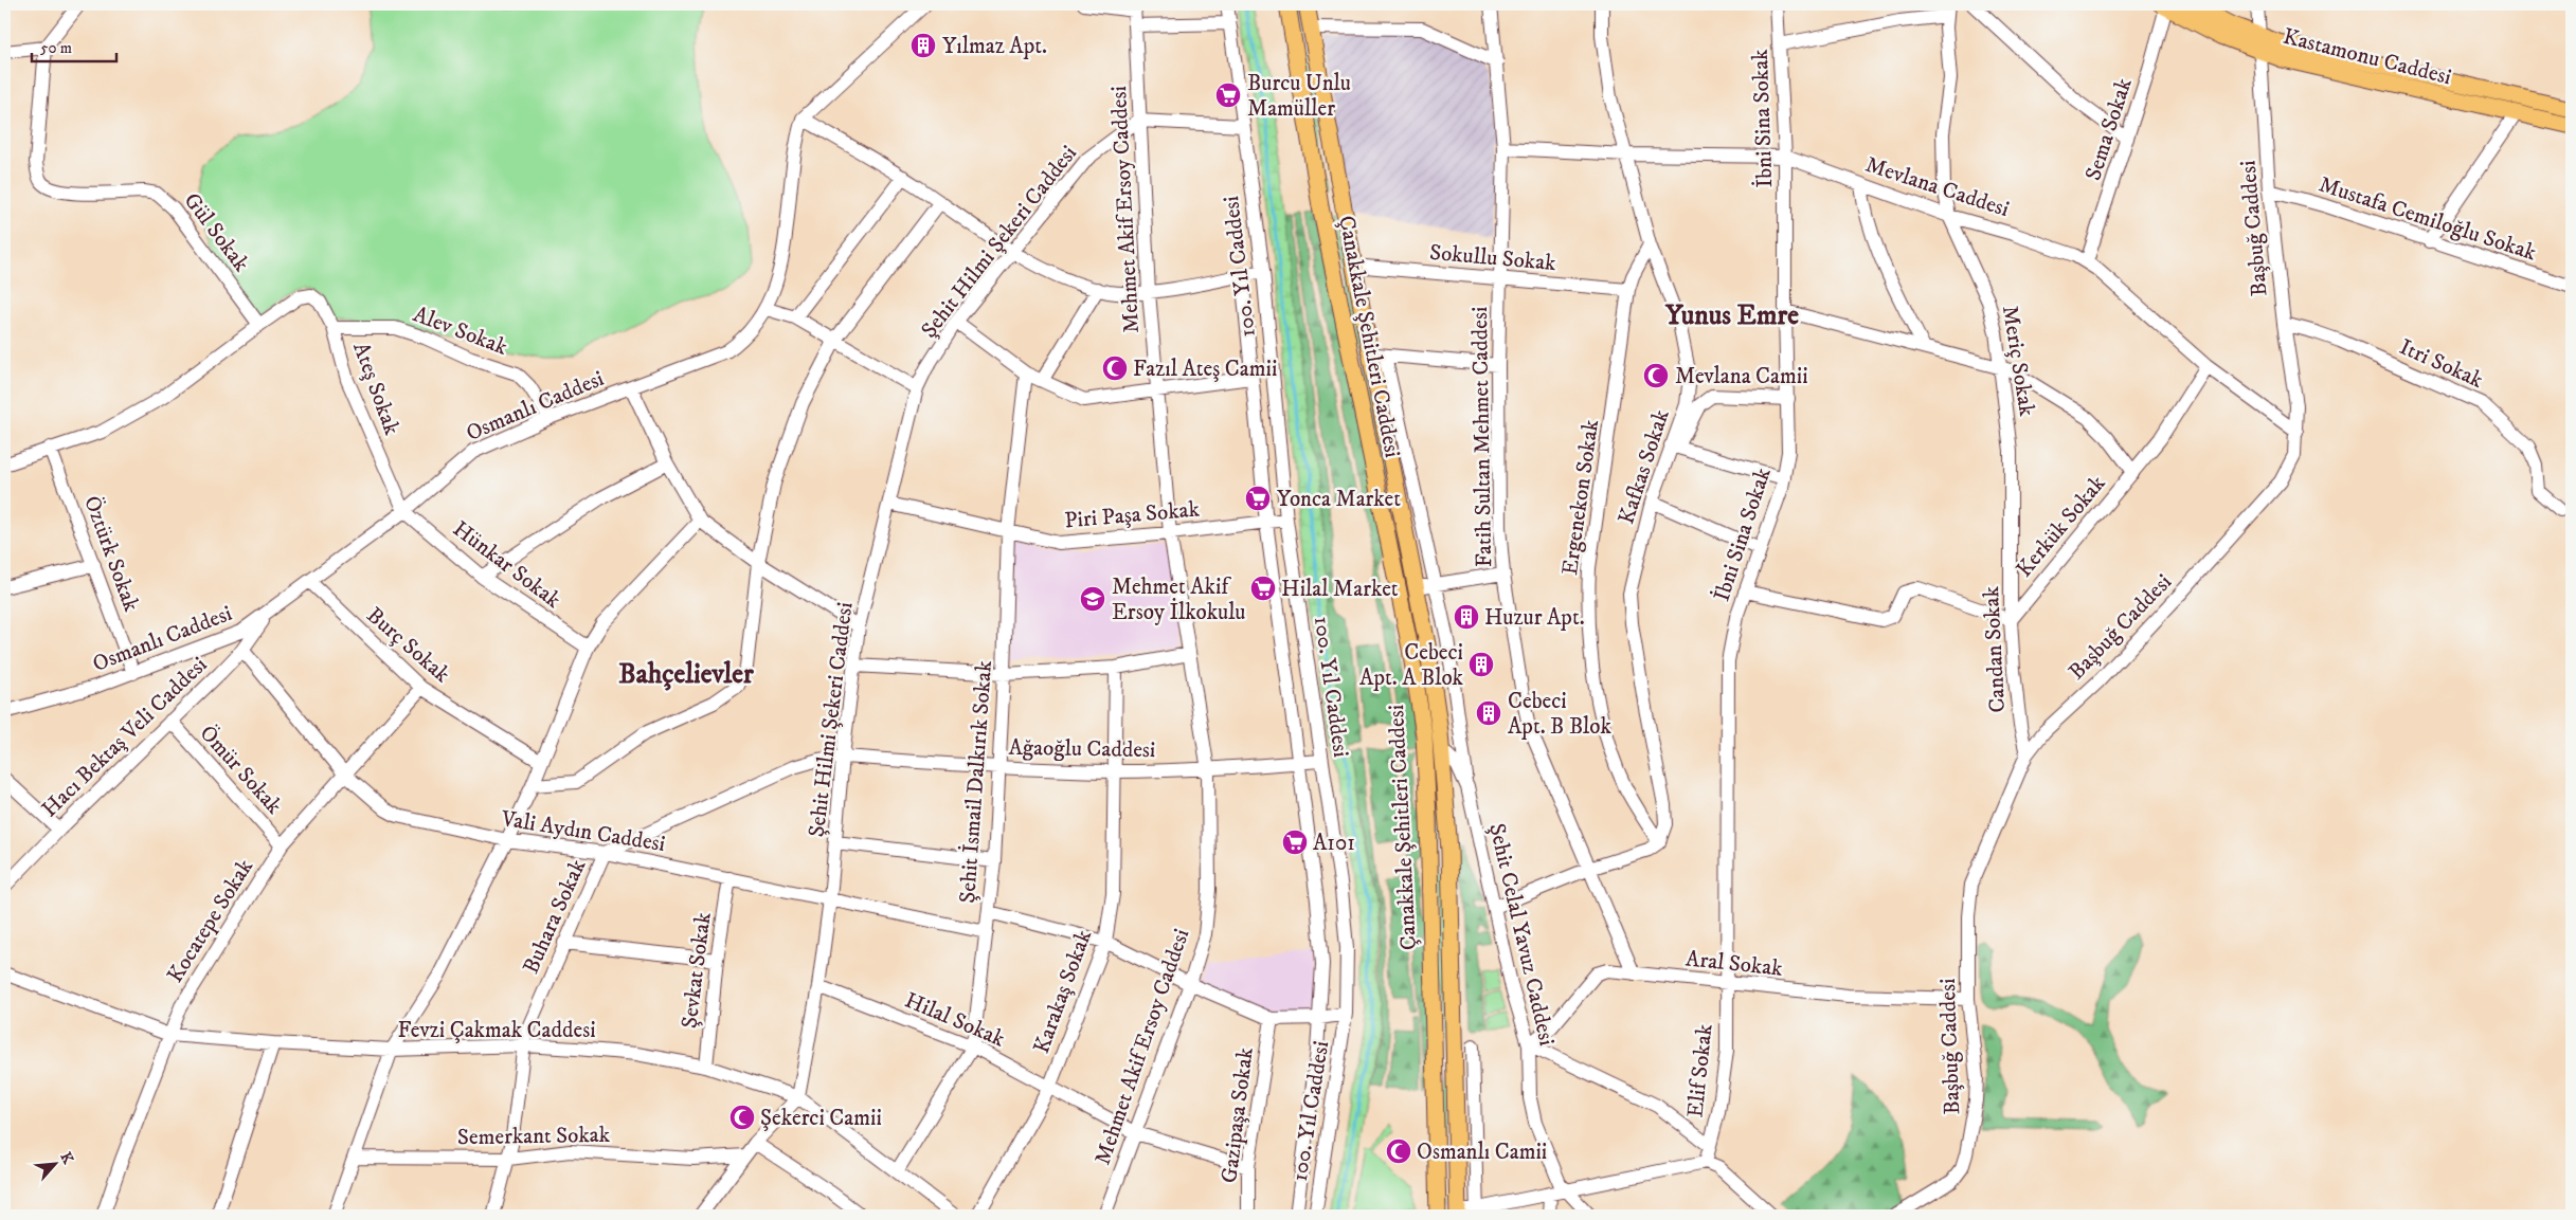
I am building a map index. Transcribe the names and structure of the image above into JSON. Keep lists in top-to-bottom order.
{
  "streets": {
    "main road": ["Kastamonu Caddesi", "Çanakkale Şehitleri Caddesi"],
    "street": [
      "İbni Sina Sokak",
      "Sema Sokak",
      "Mevlana Caddesi",
      "Mehmet Akif Ersoy Caddesi",
      "Mustafa Cemiloğlu Sokak",
      "Başbuğ Caddesi",
      "Gül Sokak",
      "Şehit Hilmi Şekeri Caddesi",
      "Sokullu Sokak",
      "100. Yıl Caddesi",
      "Alev Sokak",
      "Meriç Sokak",
      "Itri Sokak",
      "Ateş Sokak",
      "Osmanlı Caddesi",
      "Fatih Sultan Mehmet Caddesi",
      "Kafkas Sokak",
      "Ergenekon Sokak",
      "Piri Paşa Sokak",
      "Kerkük Sokak",
      "Öztürk Sokak",
      "Hünkar Sokak",
      "Burç Sokak",
      "Candan Sokak",
      "Hacı Bektaş Veli Caddesi",
      "Ağaoğlu Caddesi",
      "Ömür Sokak",
      "Şehit İsmail Dalkırık Sokak",
      "Vali Aydın Caddesi",
      "Buhara Sokak",
      "Kocatepe Sokak",
      "Şehit Celal Yavuz Caddesi",
      "Aral Sokak",
      "Şevkat Sokak",
      "Karakaş Sokak",
      "Hilal Sokak",
      "Fevzi Çakmak Caddesi",
      "Elif Sokak",
      "Gazipaşa Sokak",
      "Semerkant Sokak"
    ]
  },
  "crossings": [
    ["Kastamonu Caddesi", "Sema Sokak"],
    ["Kastamonu Caddesi", "Başbuğ Caddesi"],
    ["İbni Sina Sokak", "Mevlana Caddesi"],
    ["İbni Sina Sokak", "Aral Sokak"],
    ["İbni Sina Sokak", "Elif Sokak"],
    ["Sema Sokak", "Mevlana Caddesi"],
    ["Mevlana Caddesi", "Başbuğ Caddesi"],
    ["Mevlana Caddesi", "Meriç Sokak"],
    ["Mevlana Caddesi", "Fatih Sultan Mehmet Caddesi"],
    ["Mevlana Caddesi", "Kafkas Sokak"],
    ["Mevlana Caddesi", "Kerkük Sokak"],
    ["Mehmet Akif Ersoy Caddesi", "Şehit Hilmi Şekeri Caddesi"],
    ["Mehmet Akif Ersoy Caddesi", "Piri Paşa Sokak"],
    ["Mehmet Akif Ersoy Caddesi", "Ağaoğlu Caddesi"],
    ["Mehmet Akif Ersoy Caddesi", "Hilal Sokak"],
    ["Mustafa Cemiloğlu Sokak", "Başbuğ Caddesi"],
    ["Başbuğ Caddesi", "Itri Sokak"],
    ["Başbuğ Caddesi", "Candan Sokak"],
    ["Başbuğ Caddesi", "Aral Sokak"],
    ["Gül Sokak", "Ateş Sokak"],
    ["Şehit Hilmi Şekeri Caddesi", "Piri Paşa Sokak"],
    ["Şehit Hilmi Şekeri Caddesi", "Ağaoğlu Caddesi"],
    ["Şehit Hilmi Şekeri Caddesi", "Vali Aydın Caddesi"],
    ["Şehit Hilmi Şekeri Caddesi", "Buhara Sokak"],
    ["Şehit Hilmi Şekeri Caddesi", "Hilal Sokak"],
    ["Şehit Hilmi Şekeri Caddesi", "Fevzi Çakmak Caddesi"],
    ["Sokullu Sokak", "Çanakkale Şehitleri Caddesi"],
    ["Sokullu Sokak", "Fatih Sultan Mehmet Caddesi"],
    ["Sokullu Sokak", "Ergenekon Sokak"],
    ["100. Yıl Caddesi", "Piri Paşa Sokak"],
    ["100. Yıl Caddesi", "Ağaoğlu Caddesi"],
    ["Alev Sokak", "Ateş Sokak"],
    ["Alev Sokak", "Osmanlı Caddesi"],
    ["Çanakkale Şehitleri Caddesi", "Şehit Celal Yavuz Caddesi"],
    ["Meriç Sokak", "Candan Sokak"],
    ["Ateş Sokak", "Osmanlı Caddesi"],
    ["Ateş Sokak", "Hünkar Sokak"],
    ["Osmanlı Caddesi", "Öztürk Sokak"],
    ["Osmanlı Caddesi", "Hünkar Sokak"],
    ["Osmanlı Caddesi", "Burç Sokak"],
    ["Osmanlı Caddesi", "Hacı Bektaş Veli Caddesi"],
    ["Fatih Sultan Mehmet Caddesi", "Aral Sokak"],
    ["Kafkas Sokak", "Ergenekon Sokak"],
    ["Piri Paşa Sokak", "Şehit İsmail Dalkırık Sokak"],
    ["Kerkük Sokak", "Candan Sokak"],
    ["Burç Sokak", "Kocatepe Sokak"],
    ["Hacı Bektaş Veli Caddesi", "Ömür Sokak"],
    ["Hacı Bektaş Veli Caddesi", "Vali Aydın Caddesi"],
    ["Ağaoğlu Caddesi", "Şehit İsmail Dalkırık Sokak"],
    ["Ağaoğlu Caddesi", "Buhara Sokak"],
    ["Ağaoğlu Caddesi", "Karakaş Sokak"],
    ["Ömür Sokak", "Kocatepe Sokak"],
    ["Şehit İsmail Dalkırık Sokak", "Vali Aydın Caddesi"],
    ["Şehit İsmail Dalkırık Sokak", "Hilal Sokak"],
    ["Şehit İsmail Dalkırık Sokak", "Fevzi Çakmak Caddesi"],
    ["Vali Aydın Caddesi", "Buhara Sokak"],
    ["Vali Aydın Caddesi", "Kocatepe Sokak"],
    ["Vali Aydın Caddesi", "Şevkat Sokak"],
    ["Buhara Sokak", "Fevzi Çakmak Caddesi"],
    ["Buhara Sokak", "Semerkant Sokak"],
    ["Kocatepe Sokak", "Fevzi Çakmak Caddesi"],
    ["Şehit Celal Yavuz Caddesi", "Aral Sokak"],
    ["Aral Sokak", "Elif Sokak"],
    ["Şevkat Sokak", "Fevzi Çakmak Caddesi"],
    ["Karakaş Sokak", "Hilal Sokak"],
    ["Hilal Sokak", "Gazipaşa Sokak"]
  ],
  "districts": ["Yunus Emre", "Bahçelievler"],
  "places": {
    "building": [
      "Yılmaz Apt.",
      "Huzur Apt.",
      "Cebeci Apt. A Blok",
      "Cebeci Apt. B Blok"
    ],
    "supermarket": [
      "Burcu Unlu Mamüller",
      "Yonca Market",
      "Hilal Market",
      "A101"
    ],
    "mosque": [
      "Fazıl Ateş Camii",
      "Mevlana Camii",
      "Şekerci Camii",
      "Osmanlı Camii"
    ],
    "school or university": ["Mehmet Akif Ersoy İlkokulu"]
  },
  "scale_bar": "50 m",
  "north": "top right"
}
